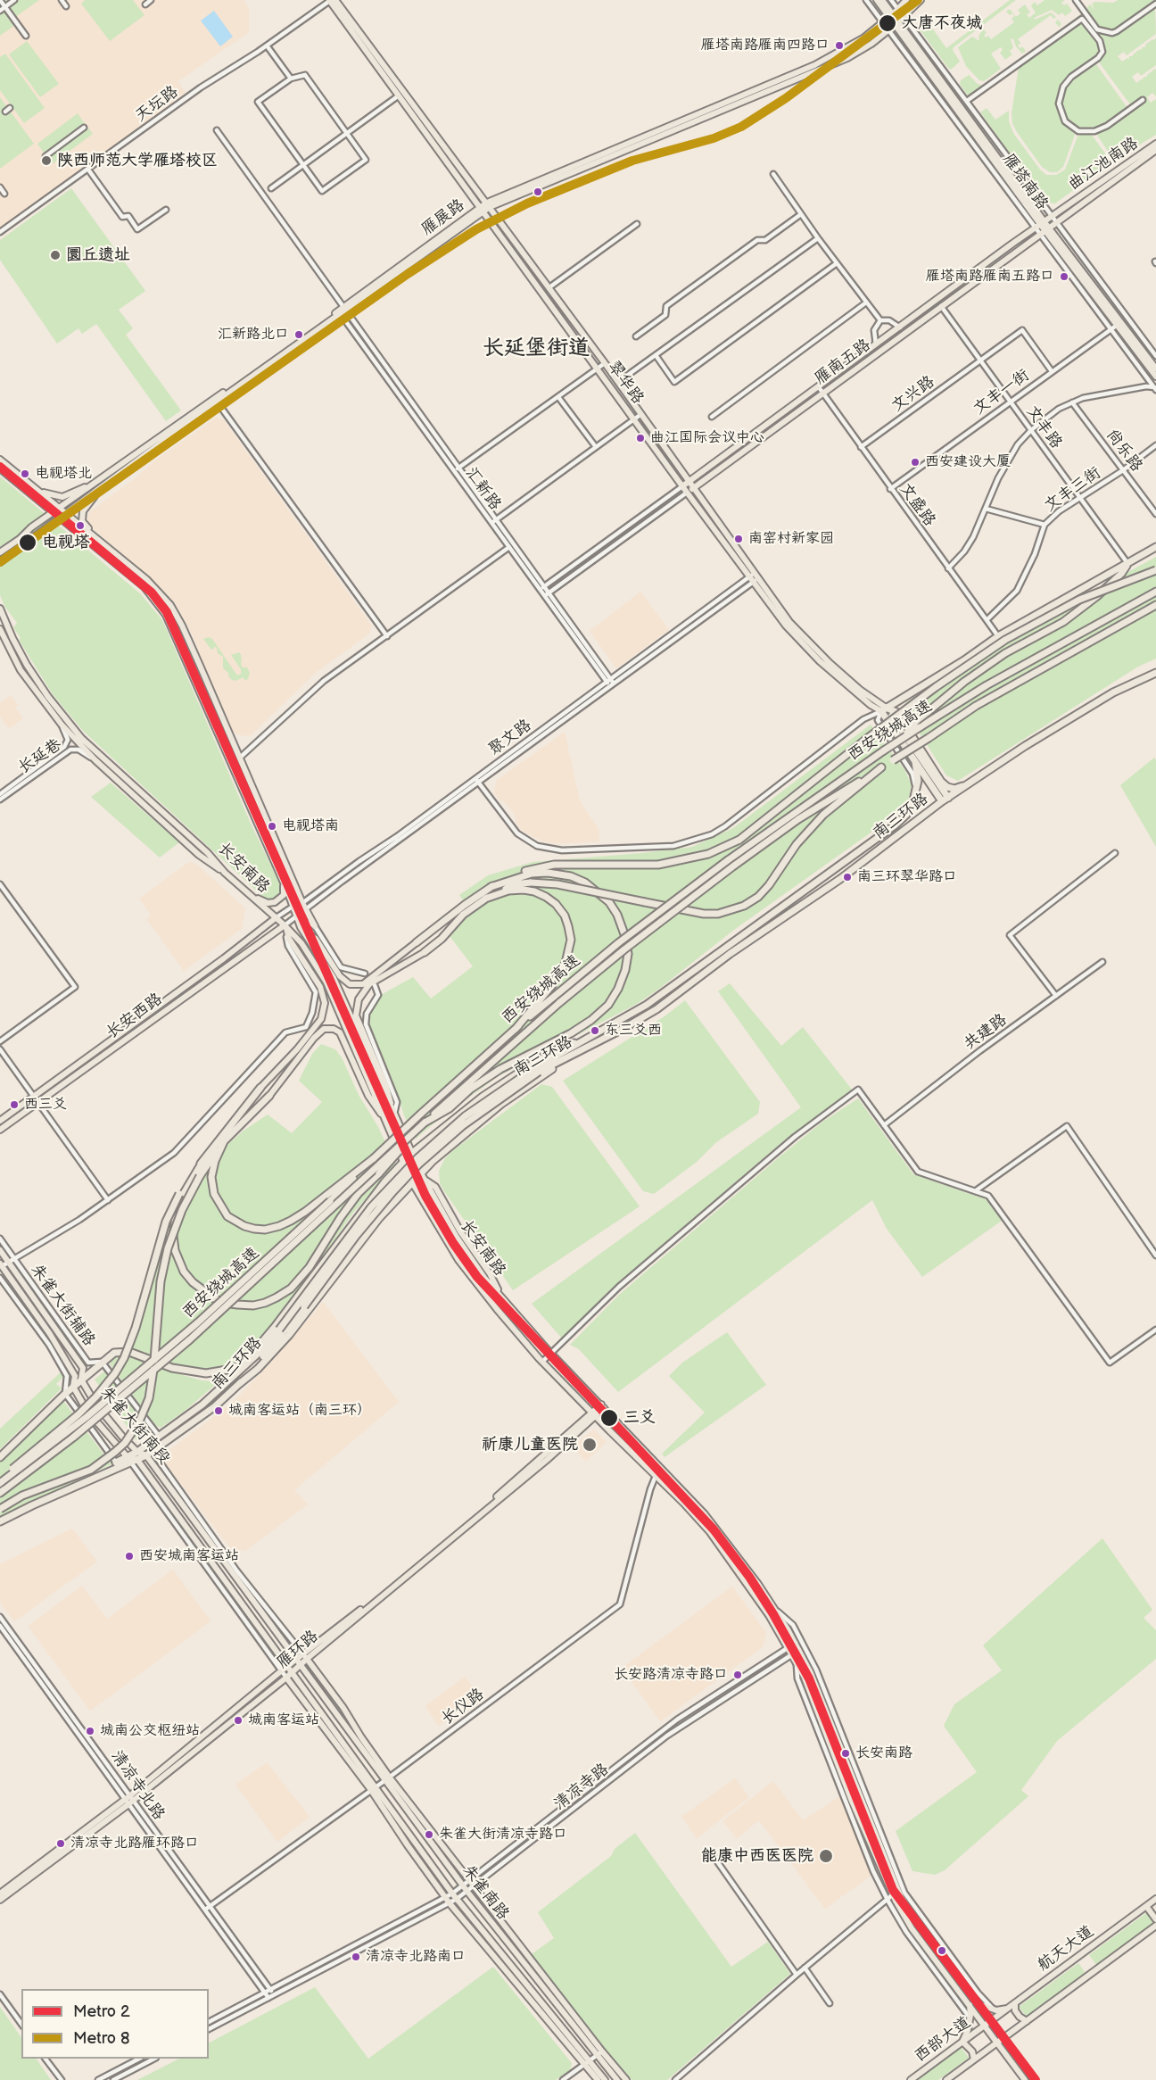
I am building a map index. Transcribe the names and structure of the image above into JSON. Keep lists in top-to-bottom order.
{
  "streets": {
    "highway": ["西安绕城高速", "南三环路"],
    "main road": [
      "曲江池南路",
      "雁塔南路",
      "雁展路",
      "雁南五路",
      "翠华路",
      "长安南路",
      "长安西路",
      "朱雀大街南段",
      "雁环路",
      "朱雀南路",
      "航天大道",
      "西部大道"
    ],
    "street": [
      "天坛路",
      "文丰一街",
      "文兴路",
      "文丰路",
      "尚乐路",
      "汇新路",
      "文丰三街",
      "文盛路",
      "聚文路",
      "长延巷",
      "共建路",
      "朱雀大街辅路",
      "长仪路",
      "清凉寺北路",
      "清凉寺路"
    ]
  },
  "crossings": [
    ["天坛路", "翠华路"],
    ["曲江池南路", "雁塔南路"],
    ["曲江池南路", "雁南五路"],
    ["雁塔南路", "雁展路"],
    ["雁塔南路", "雁南五路"],
    ["雁塔南路", "文丰一街"],
    ["雁展路", "翠华路"],
    ["雁展路", "汇新路"],
    ["雁展路", "长安南路"],
    ["雁南五路", "翠华路"],
    ["雁南五路", "文丰路"],
    ["雁南五路", "汇新路"],
    ["雁南五路", "文盛路"],
    ["翠华路", "聚文路"],
    ["文丰一街", "文兴路"],
    ["文丰一街", "文丰路"],
    ["文丰一街", "文盛路"],
    ["文兴路", "文丰路"],
    ["文兴路", "文盛路"],
    ["文丰路", "文丰三街"],
    ["尚乐路", "文丰三街"],
    ["汇新路", "聚文路"],
    ["文丰三街", "文盛路"],
    ["聚文路", "长安南路"],
    ["聚文路", "长安西路"],
    ["南三环路", "朱雀大街辅路"],
    ["南三环路", "朱雀大街南段"],
    ["长安南路", "长安西路"],
    ["长安南路", "雁环路"],
    ["长安南路", "长仪路"],
    ["长安南路", "清凉寺路"],
    ["长安南路", "航天大道"],
    ["长安南路", "西部大道"],
    ["朱雀大街辅路", "朱雀大街南段"],
    ["朱雀大街南段", "雁环路"],
    ["朱雀大街南段", "朱雀南路"],
    ["雁环路", "清凉寺北路"],
    ["雁环路", "朱雀南路"],
    ["长仪路", "清凉寺北路"],
    ["长仪路", "朱雀南路"],
    ["清凉寺北路", "清凉寺路"],
    ["清凉寺路", "朱雀南路"],
    ["航天大道", "西部大道"]
  ],
  "districts": ["长延堡街道"],
  "places": [
    "大唐不夜城",
    "雁塔南路雁南四路口",
    "陕西师范大学雁塔校区",
    "圜丘遗址",
    "雁塔南路雁南五路口",
    "汇新路北口",
    "曲江国际会议中心",
    "西安建设大厦",
    "电视塔北",
    "南窑村新家园",
    "电视塔",
    "电视塔南",
    "南三环翠华路口",
    "东三爻西",
    "西三爻",
    "城南客运站（南三环）",
    "三爻",
    "祈康儿童医院",
    "西安城南客运站",
    "长安路清凉寺路口",
    "城南客运站",
    "城南公交枢纽站",
    "长安南路",
    "朱雀大街清凉寺路口",
    "清凉寺北路雁环路口",
    "能康中西医医院",
    "清凉寺北路南口"
  ],
  "lines": ["metro line 8", "metro line 2"],
  "legend": ["Metro 2", "Metro 8"]
}
